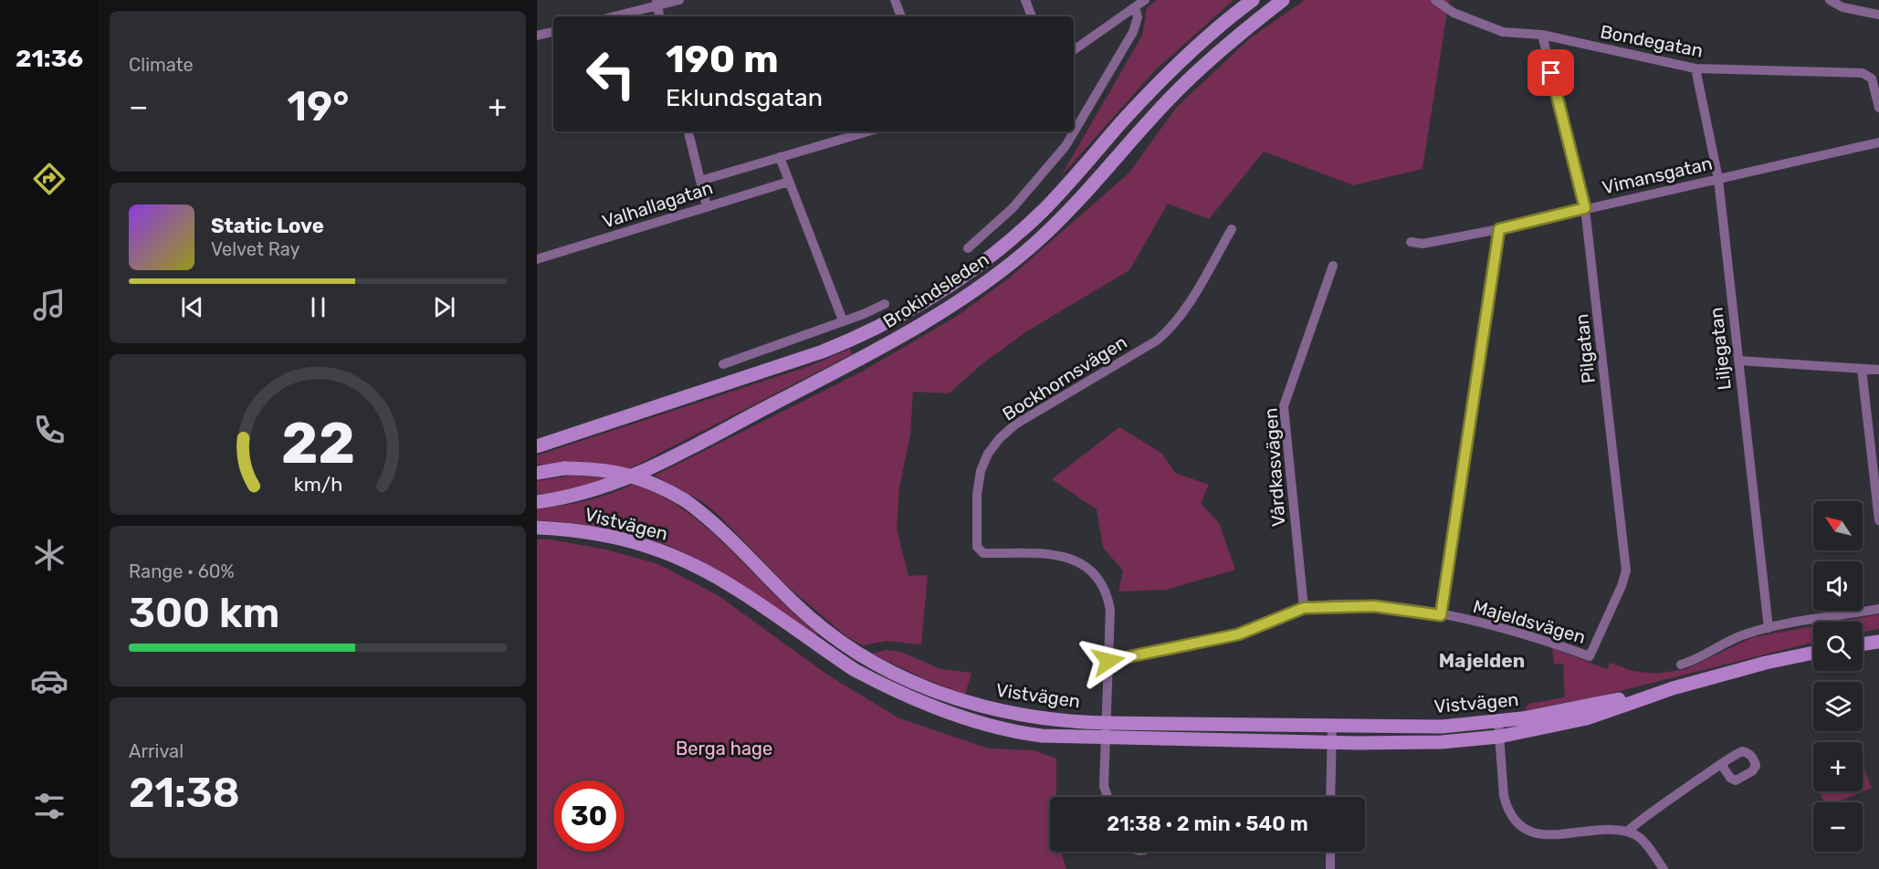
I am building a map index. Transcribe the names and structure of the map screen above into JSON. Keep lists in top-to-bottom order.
{
  "streets": {
    "main road": ["Brokindsleden", "Vistvägen"],
    "street": [
      "Bondegatan",
      "Vimansgatan",
      "Valhallagatan",
      "Pilgatan",
      "Liljegatan",
      "Bockhornsvägen",
      "Vårdkasvägen",
      "Majeldsvägen"
    ]
  },
  "crossings": [
    ["Bondegatan", "Pilgatan"],
    ["Bondegatan", "Liljegatan"],
    ["Vimansgatan", "Pilgatan"],
    ["Vimansgatan", "Liljegatan"],
    ["Pilgatan", "Majeldsvägen"],
    ["Bockhornsvägen", "Vistvägen"],
    ["Bockhornsvägen", "Majeldsvägen"],
    ["Vårdkasvägen", "Majeldsvägen"]
  ],
  "districts": ["Majelden"],
  "parks": ["Berga hage"],
  "north": "top left",
  "page": {
    "tabs": "21:36",
    "tile": [
      "Climate",
      ["Range · 60%", "300 km"],
      ["Arrival", "21:38"]
    ],
    "turn": ["190 m", "Eklundsgatan"],
    "heat": ["−", "19°", "+"],
    "song": ["Static Love", "Velvet Ray"],
    "map_buttons": ["+", "−"],
    "limit": "30",
    "trip": "21:38 · 2 min · 540 m",
    "gauge": ["22", "km/h"]
  }
}
